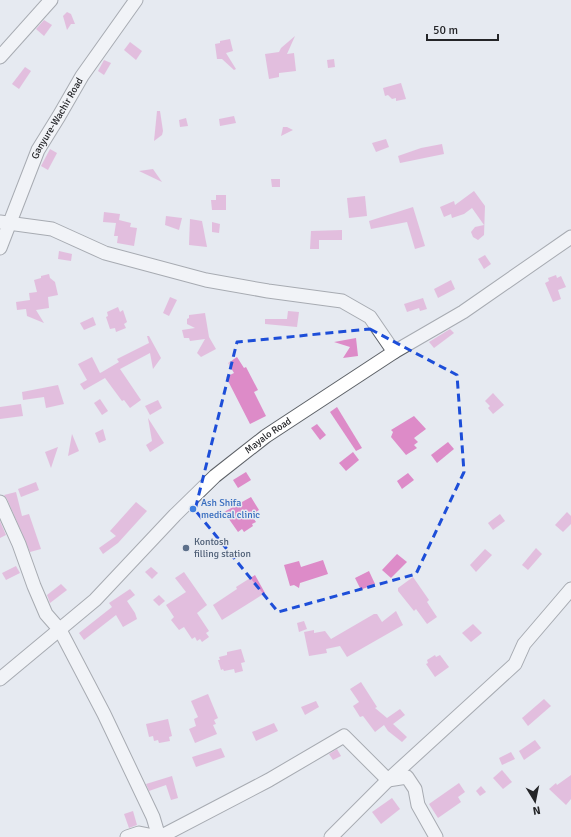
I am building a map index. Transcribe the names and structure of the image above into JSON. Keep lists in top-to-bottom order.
{
  "streets": {
    "street": ["Ganyure-Wachir Road", "Mayalo Road"]
  },
  "places": ["Ash Shifa medical clinic", "Kontosh filling station"],
  "scale_bar": "50 m",
  "north": "bottom"
}
